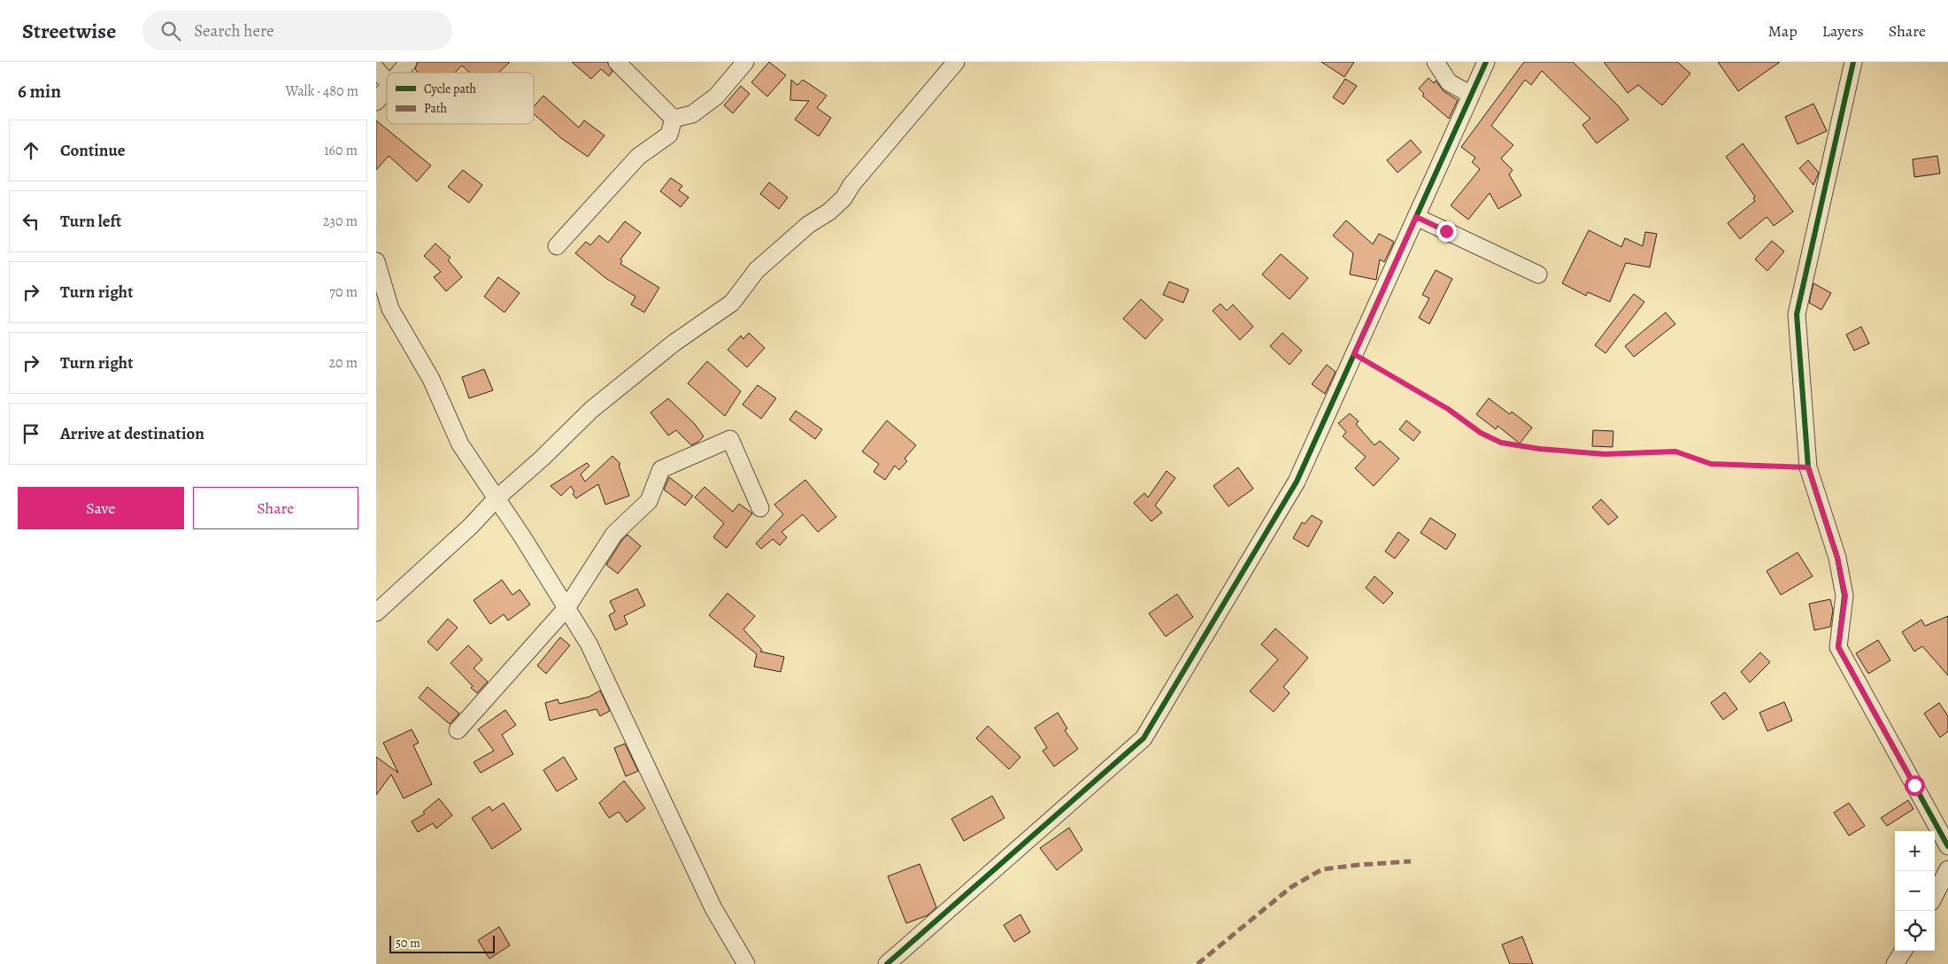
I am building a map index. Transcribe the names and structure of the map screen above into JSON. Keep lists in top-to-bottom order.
{
  "legend": ["Cycle path", "Path"],
  "scale_bar": "50 m",
  "page": {
    "header": "Streetwise",
    "search": "Search here",
    "nav": ["Map", "Layers", "Share"],
    "heading": ["6 min", "Walk · 480 m"],
    "list": [
      ["Continue", "160 m"],
      ["Turn left", "230 m"],
      ["Turn right", "70 m"],
      ["Turn right", "20 m"],
      "Arrive at destination"
    ],
    "buttons": ["Save", "Share"],
    "map_buttons": ["+", "−"],
    "scale": "50 m"
  }
}
